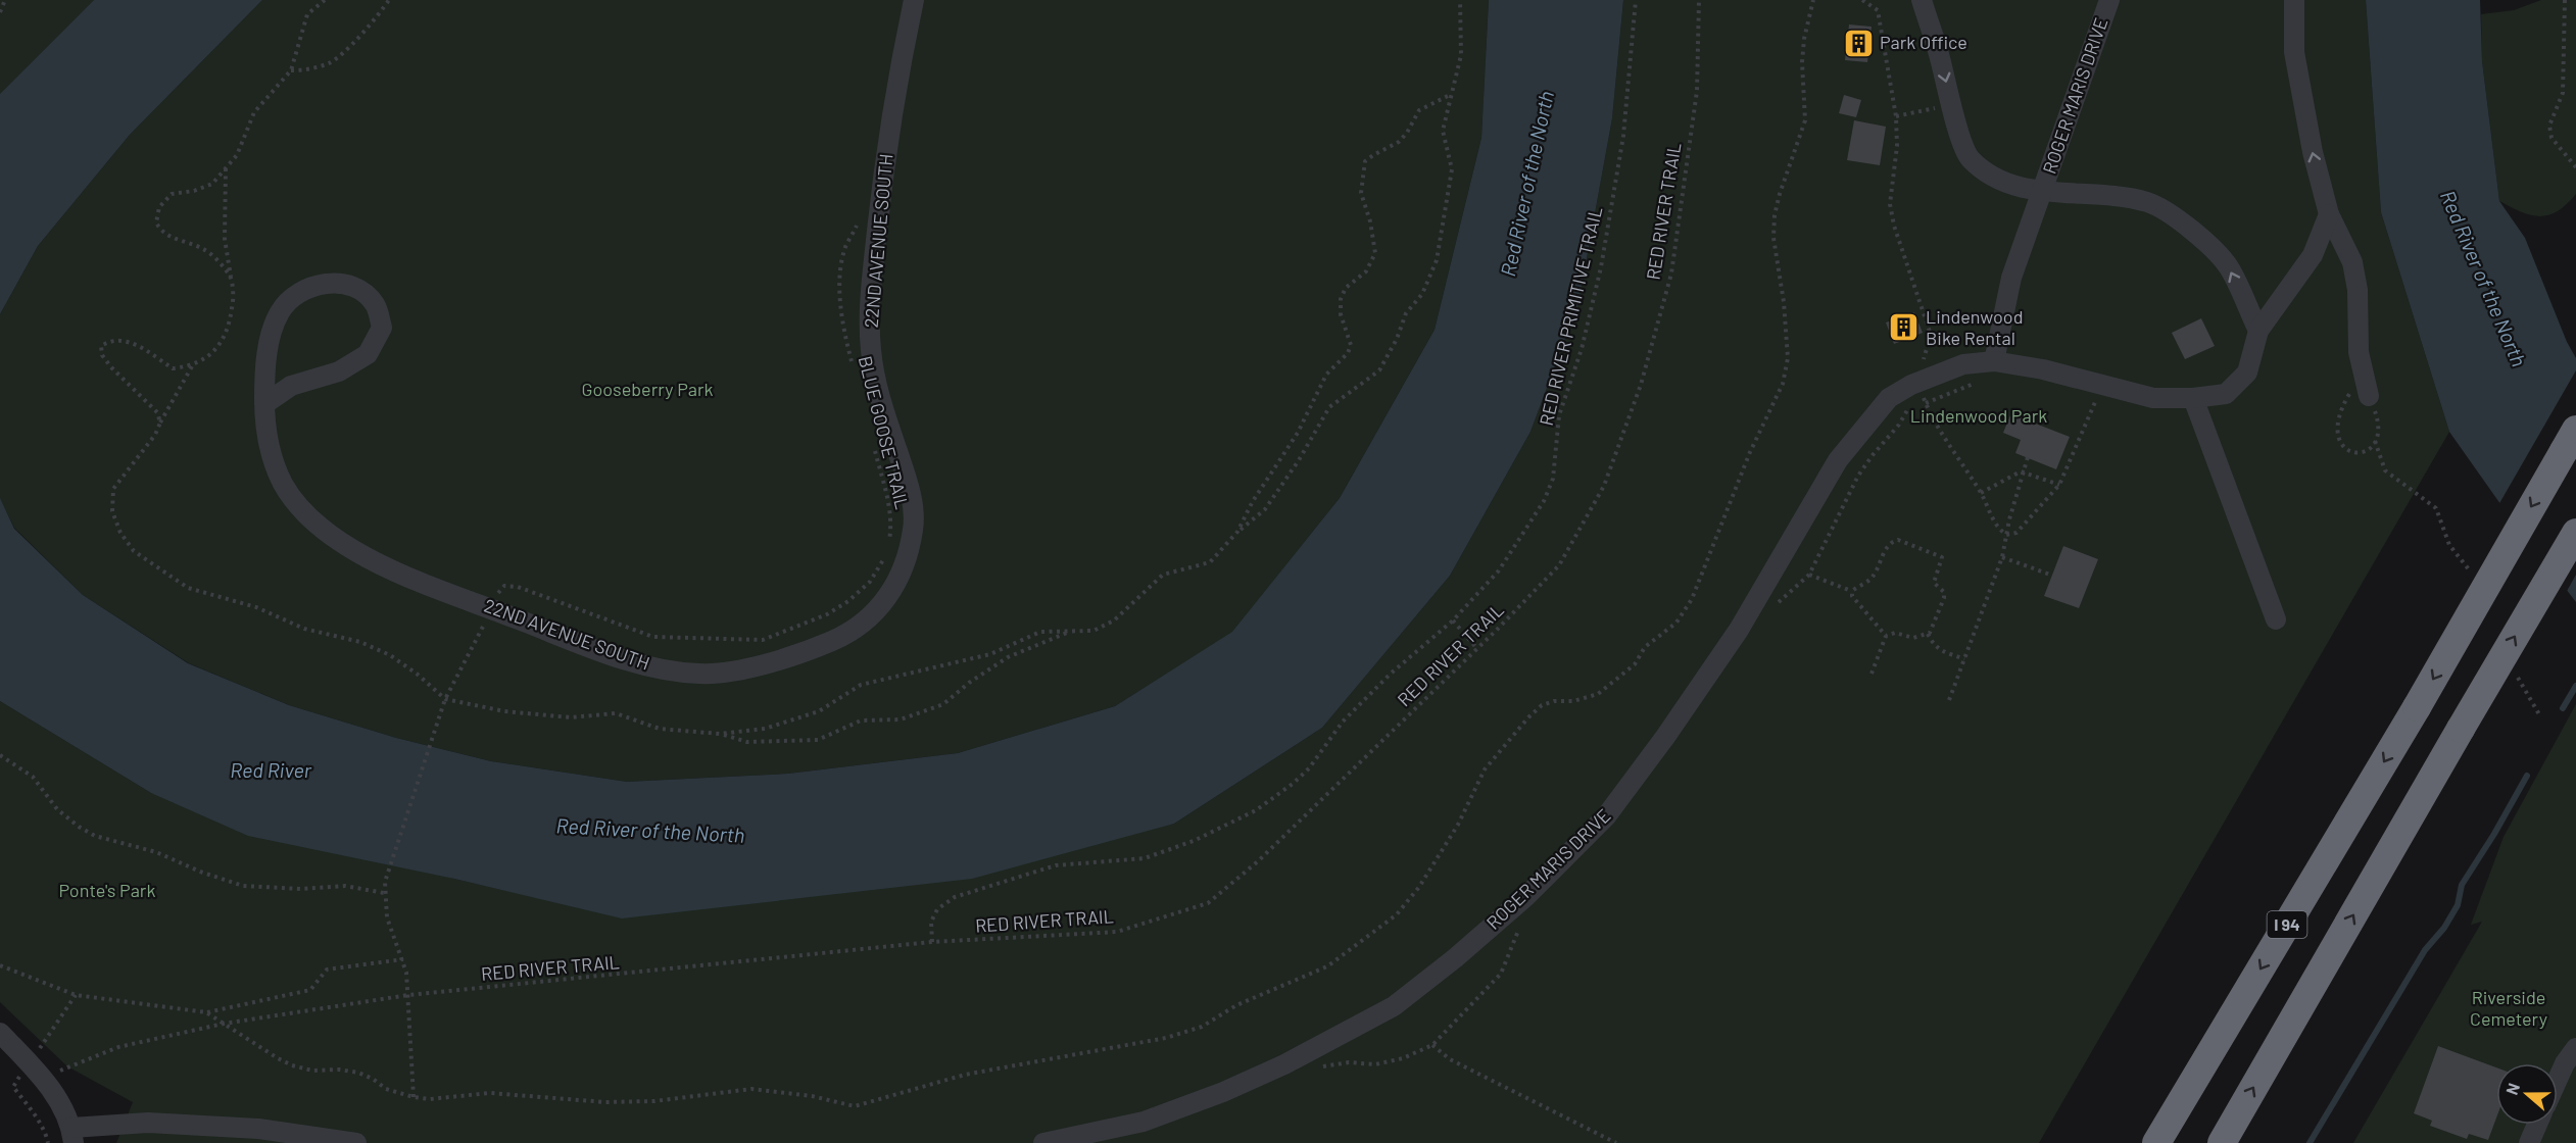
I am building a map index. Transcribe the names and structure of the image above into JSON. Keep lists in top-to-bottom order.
{
  "streets": {
    "highway": ["I 94"],
    "street": ["ROGER MARIS DRIVE", "22ND AVENUE SOUTH"],
    "path": ["RED RIVER TRAIL", "RED RIVER PRIMITIVE TRAIL", "BLUE GOOSE TRAIL"]
  },
  "crossings": [
    ["RED RIVER TRAIL", "RED RIVER PRIMITIVE TRAIL"]
  ],
  "water": ["Red River of the North", "Red River"],
  "parks": [
    "Gooseberry Park",
    "Lindenwood Park",
    "Ponte's Park",
    "Riverside Cemetery"
  ],
  "places": {
    "building": ["Park Office", "Lindenwood Bike Rental"]
  },
  "north": "left"
}
